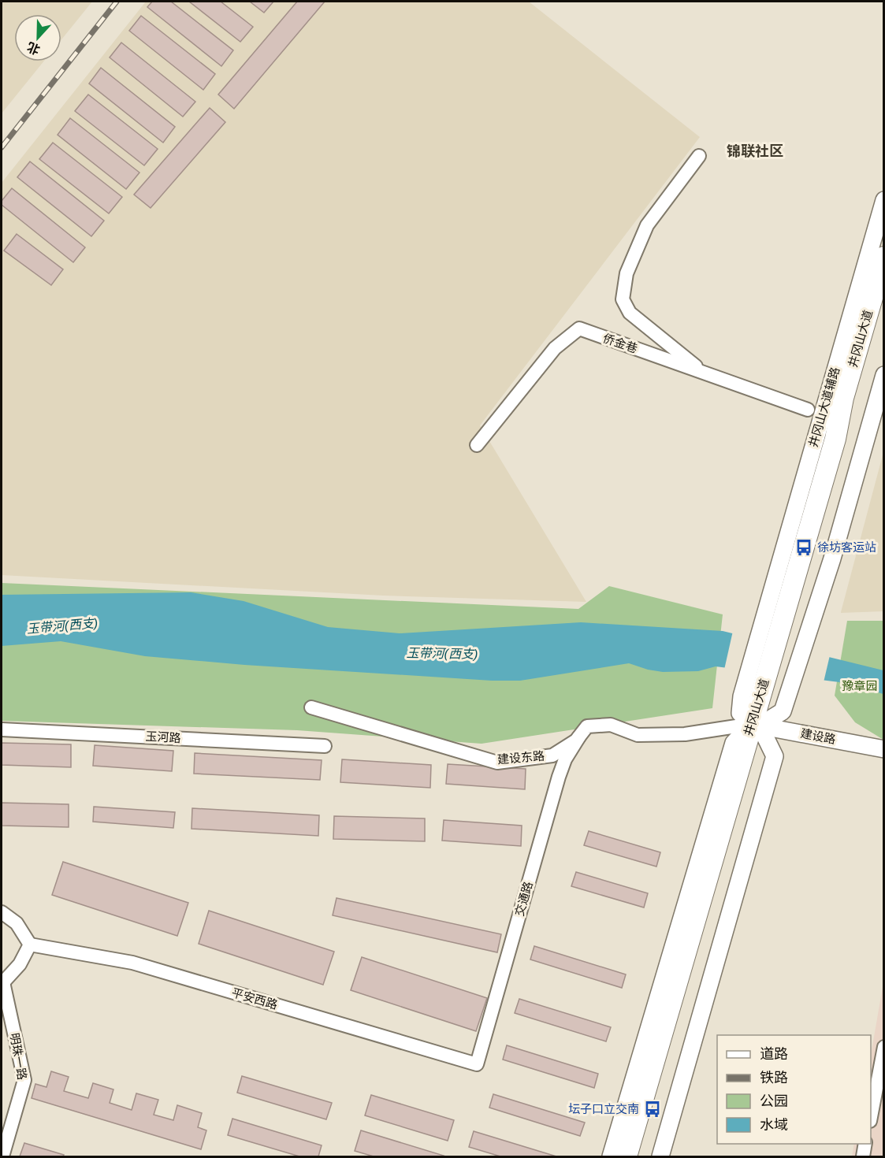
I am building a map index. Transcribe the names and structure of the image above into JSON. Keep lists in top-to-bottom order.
{
  "streets": {
    "highway": ["井冈山大道"],
    "main road": ["井冈山大道辅路", "建设路"],
    "street": [
      "侨金巷",
      "玉河路",
      "建设东路",
      "交通路",
      "平安西路",
      "明珠一路"
    ]
  },
  "crossings": [
    ["井冈山大道", "井冈山大道辅路"],
    ["井冈山大道", "建设路"],
    ["井冈山大道", "建设东路"],
    ["井冈山大道辅路", "建设路"],
    ["井冈山大道辅路", "建设东路"],
    ["建设路", "建设东路"],
    ["建设东路", "交通路"],
    ["交通路", "平安西路"],
    ["平安西路", "明珠一路"]
  ],
  "districts": ["锦联社区"],
  "water": ["玉带河(西支)"],
  "parks": ["豫章园"],
  "places": {
    "bus stop": ["徐坊客运站", "坛子口立交南"]
  },
  "legend": [
    "道路",
    "铁路",
    "公园",
    "水域"
  ],
  "north": "bottom"
}
